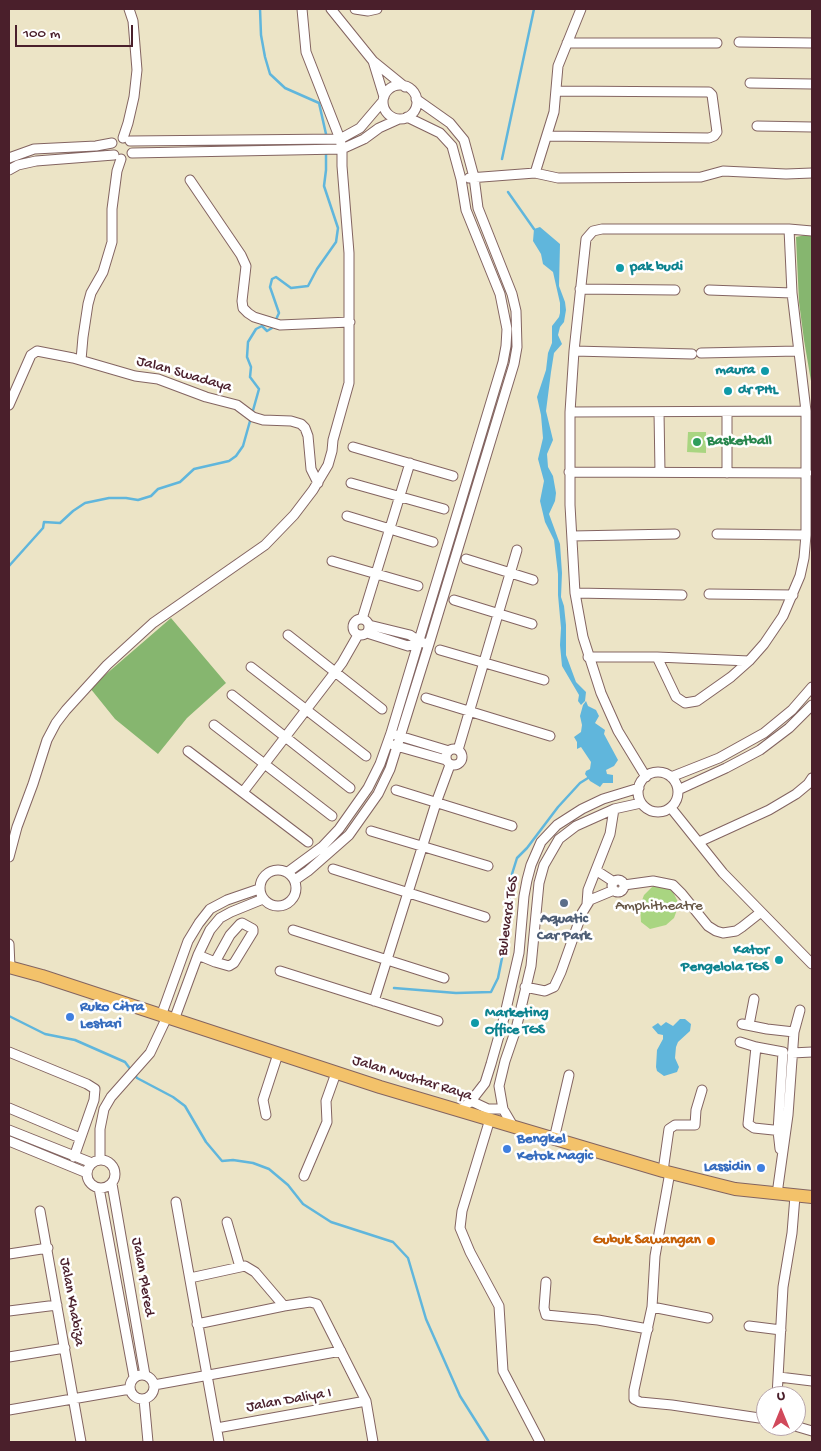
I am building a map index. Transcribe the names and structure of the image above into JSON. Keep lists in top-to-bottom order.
{
  "streets": {
    "highway": ["Jalan Muchtar Raya"],
    "street": [
      "Jalan Swadaya",
      "Bulevard TGS",
      "Jalan Plered",
      "Jalan Khabiza",
      "Jalan Daliya I"
    ]
  },
  "crossings": [
    ["Bulevard TGS", "Jalan Muchtar Raya"]
  ],
  "parks": ["Amphitheatre"],
  "places": [
    "pak budi",
    "maura",
    "dr PHL",
    "Basketball",
    "Aquatic Car Park",
    "Kator Pengelola TGS",
    "Ruko Citra Lestari",
    "Marketing Office TGS",
    "Bengkel Ketok Magic",
    "Lassidin",
    "Gubuk Sawangan"
  ],
  "scale_bar": "100 m",
  "north": "top"
}
